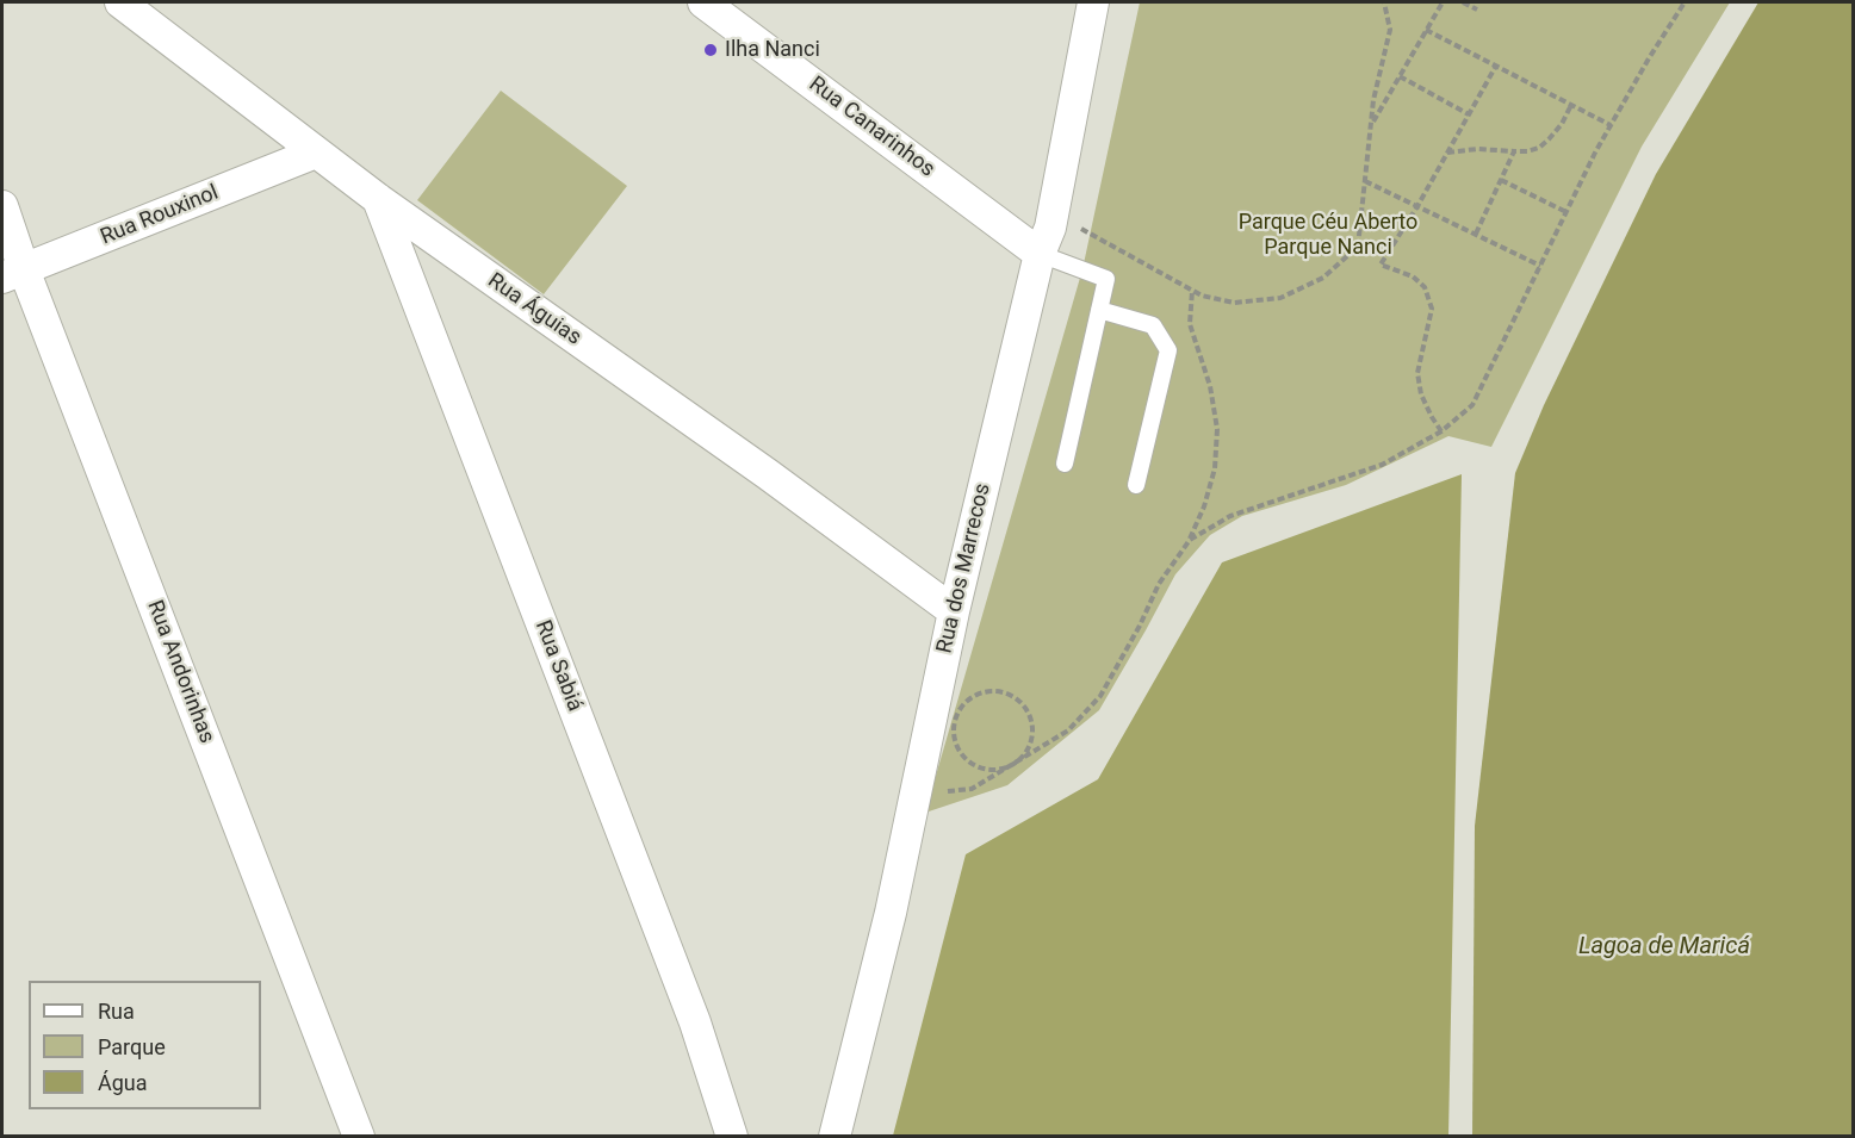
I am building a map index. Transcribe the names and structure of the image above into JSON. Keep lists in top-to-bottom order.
{
  "streets": {
    "street": [
      "Rua Canarinhos",
      "Rua Rouxinol",
      "Rua Águias",
      "Rua dos Marrecos",
      "Rua Sabiá",
      "Rua Andorinhas"
    ]
  },
  "crossings": [
    ["Rua Canarinhos", "Rua dos Marrecos"],
    ["Rua Rouxinol", "Rua Águias"],
    ["Rua Rouxinol", "Rua Andorinhas"],
    ["Rua Águias", "Rua dos Marrecos"],
    ["Rua Águias", "Rua Sabiá"]
  ],
  "water": ["Lagoa de Maricá"],
  "parks": ["Parque Céu Aberto Parque Nanci"],
  "places": ["Ilha Nanci"],
  "legend": ["Rua", "Parque", "Água"]
}
